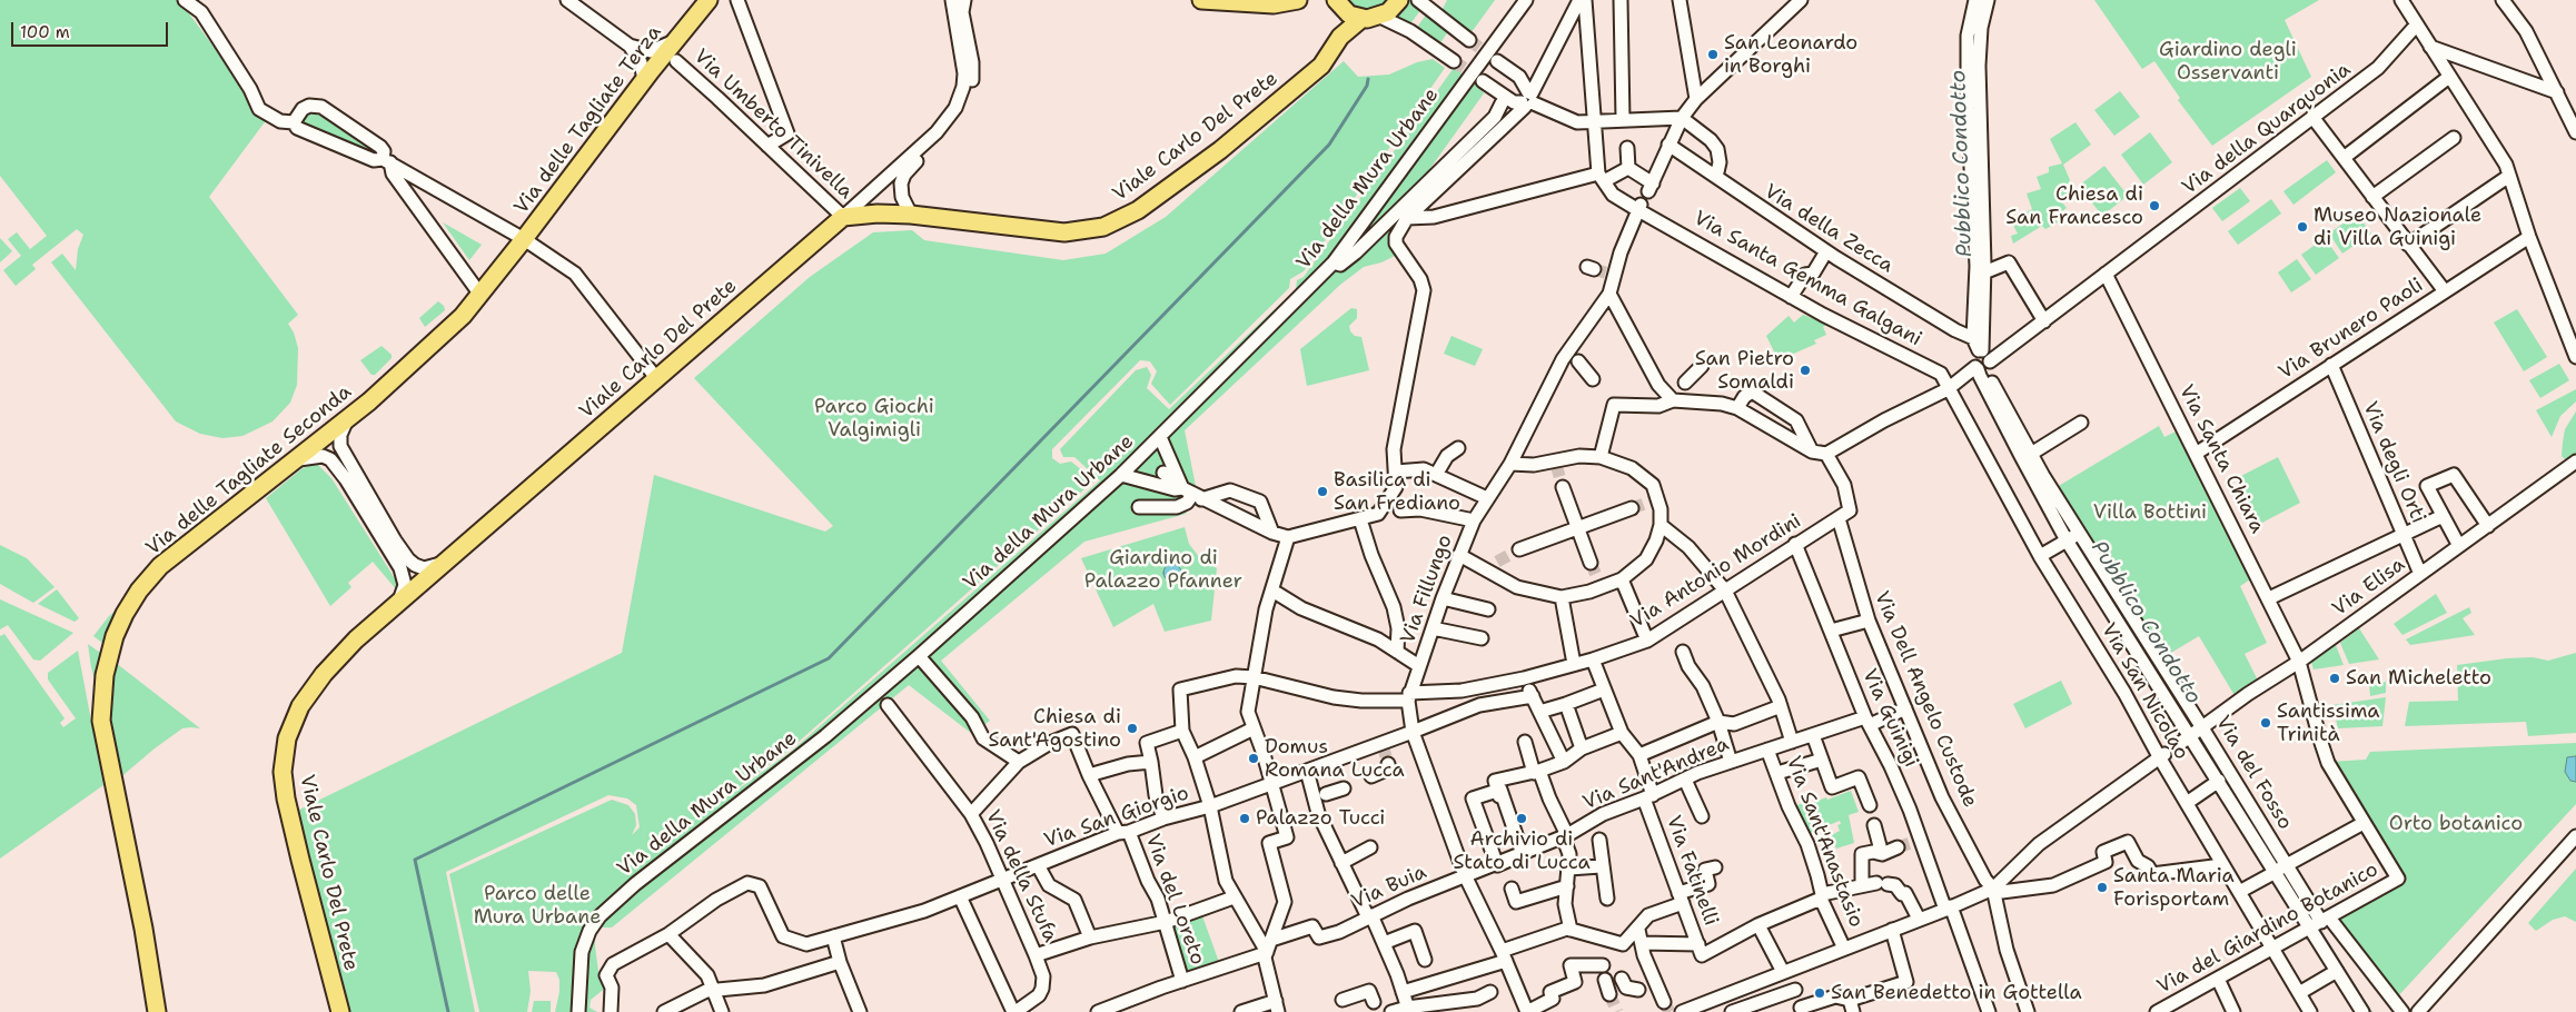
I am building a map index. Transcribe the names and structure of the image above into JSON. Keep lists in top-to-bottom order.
{
  "streets": {
    "main road": ["Via delle Tagliate Terza", "Viale Carlo Del Prete", "Via delle Tagliate Seconda"],
    "street": [
      "Via Umberto Tinivella",
      "Via della Quarquonia",
      "Via della Mura Urbane",
      "Via della Zecca",
      "Via Santa Gemma Galgani",
      "Via Brunero Paoli",
      "Via Santa Chiara",
      "Via degli Orti",
      "Via Antonio Mordini",
      "Via Elisa",
      "Via Fillungo",
      "Via San Nicolao",
      "Via Dell Angelo Custode",
      "Via Guinigi",
      "Via del Fosso",
      "Via Sant'Andrea",
      "Via San Giorgio",
      "Via Sant'Anastasio",
      "Via Fatinelli",
      "Via della Stufa",
      "Via Buia",
      "Via del Loreto",
      "Via del Giardino Botanico"
    ]
  },
  "crossings": [
    ["Via delle Tagliate Terza", "Via delle Tagliate Seconda"],
    ["Via Umberto Tinivella", "Viale Carlo Del Prete"],
    ["Via della Quarquonia", "Via Santa Gemma Galgani"],
    ["Via della Quarquonia", "Via Santa Chiara"],
    ["Via della Quarquonia", "Via San Nicolao"],
    ["Via della Quarquonia", "Via del Fosso"],
    ["Via Santa Gemma Galgani", "Via Fillungo"],
    ["Via Santa Gemma Galgani", "Via San Nicolao"],
    ["Via Brunero Paoli", "Via Santa Chiara"],
    ["Via Brunero Paoli", "Via degli Orti"],
    ["Via Santa Chiara", "Via Elisa"],
    ["Via Santa Chiara", "Via del Giardino Botanico"],
    ["Via degli Orti", "Via Elisa"],
    ["Via Antonio Mordini", "Via Fillungo"],
    ["Via Antonio Mordini", "Via Dell Angelo Custode"],
    ["Via Antonio Mordini", "Via Guinigi"],
    ["Via Elisa", "Via del Fosso"],
    ["Via Fillungo", "Via San Giorgio"],
    ["Via Fillungo", "Via Buia"],
    ["Via San Nicolao", "Via del Fosso"],
    ["Via San Nicolao", "Via del Giardino Botanico"],
    ["Via Dell Angelo Custode", "Via Sant'Andrea"],
    ["Via Guinigi", "Via Sant'Andrea"],
    ["Via del Fosso", "Via del Giardino Botanico"],
    ["Via Sant'Andrea", "Via Sant'Anastasio"],
    ["Via Sant'Andrea", "Via Fatinelli"],
    ["Via San Giorgio", "Via della Stufa"],
    ["Via San Giorgio", "Via del Loreto"]
  ],
  "water": ["Pubblico Condotto"],
  "parks": [
    "Giardino degli Osservanti",
    "Parco Giochi Valgimigli",
    "Villa Bottini",
    "Giardino di Palazzo Pfanner",
    "Orto botanico",
    "Parco delle Mura Urbane"
  ],
  "places": [
    "San Leonardo in Borghi",
    "Chiesa di San Francesco",
    "Museo Nazionale di Villa Guinigi",
    "San Pietro Somaldi",
    "Basilica di San Frediano",
    "San Micheletto",
    "Santissima Trinità",
    "Chiesa di Sant'Agostino",
    "Domus Romana Lucca",
    "Palazzo Tucci",
    "Archivio di Stato di Lucca",
    "Santa Maria Forisportam",
    "San Benedetto in Gottella"
  ],
  "scale_bar": "100 m"
}
